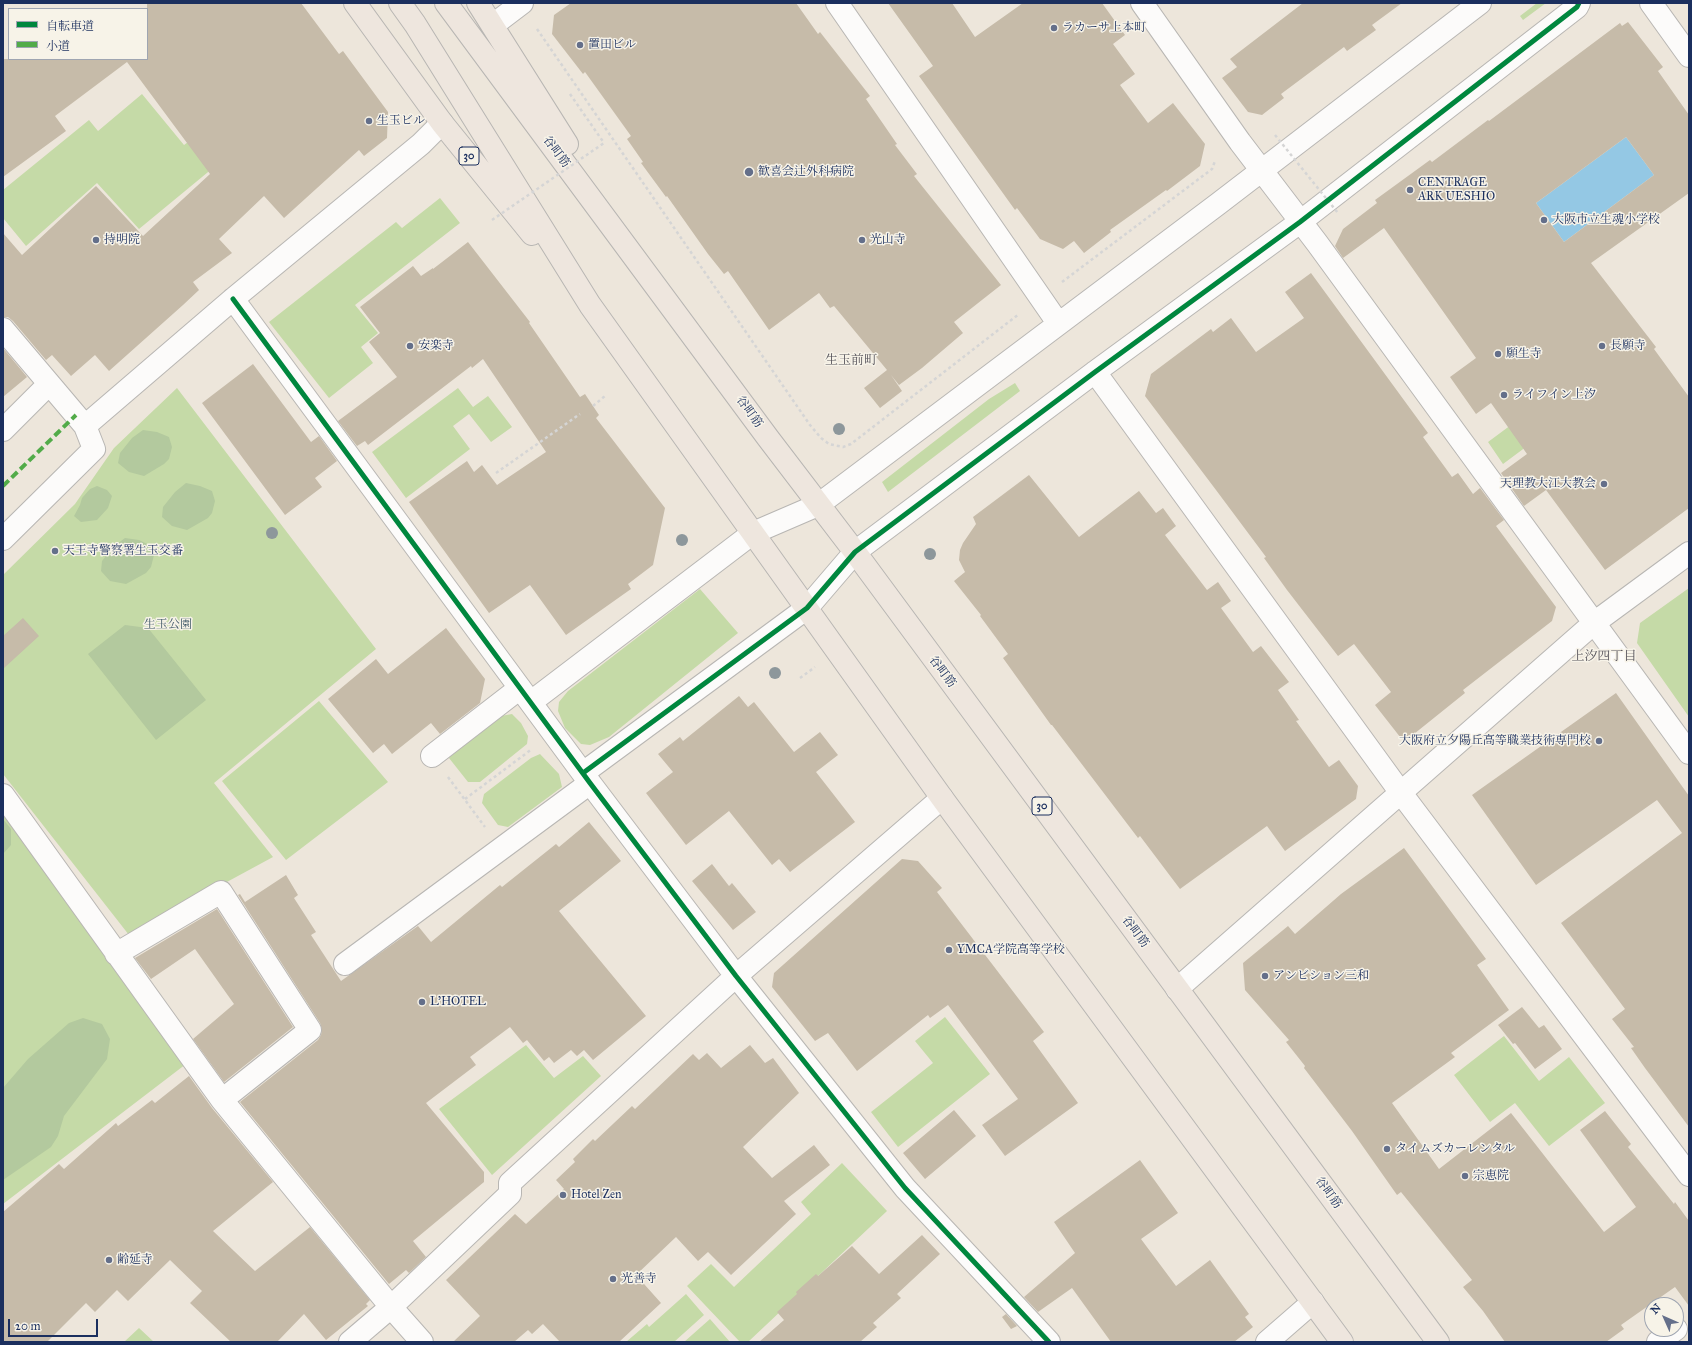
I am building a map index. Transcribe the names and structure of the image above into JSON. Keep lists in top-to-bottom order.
{
  "streets": {
    "main road": ["谷町筋", "30"]
  },
  "crossings": [
    ["谷町筋", "30"]
  ],
  "districts": ["生玉前町", "上汐四丁目"],
  "parks": ["生玉公園"],
  "places": [
    "ラカーサ上本町",
    "置田ビル",
    "生玉ビル",
    "歓喜会辻外科病院",
    "CENTRAGE ARK UESHIO",
    "大阪市立生魂小学校",
    "持明院",
    "光山寺",
    "安楽寺",
    "長願寺",
    "願生寺",
    "ライフイン上汐",
    "天理教大江大教会",
    "天王寺警察署生玉交番",
    "大阪府立夕陽丘高等職業技術専門校",
    "YMCA学院高等学校",
    "アンビション三和",
    "L'HOTEL",
    "タイムズカーレンタル",
    "宗恵院",
    "Hotel Zen",
    "齢延寺",
    "光善寺"
  ],
  "legend": ["自転車道", "小道"],
  "scale_bar": "20 m",
  "north": "top left"
}
